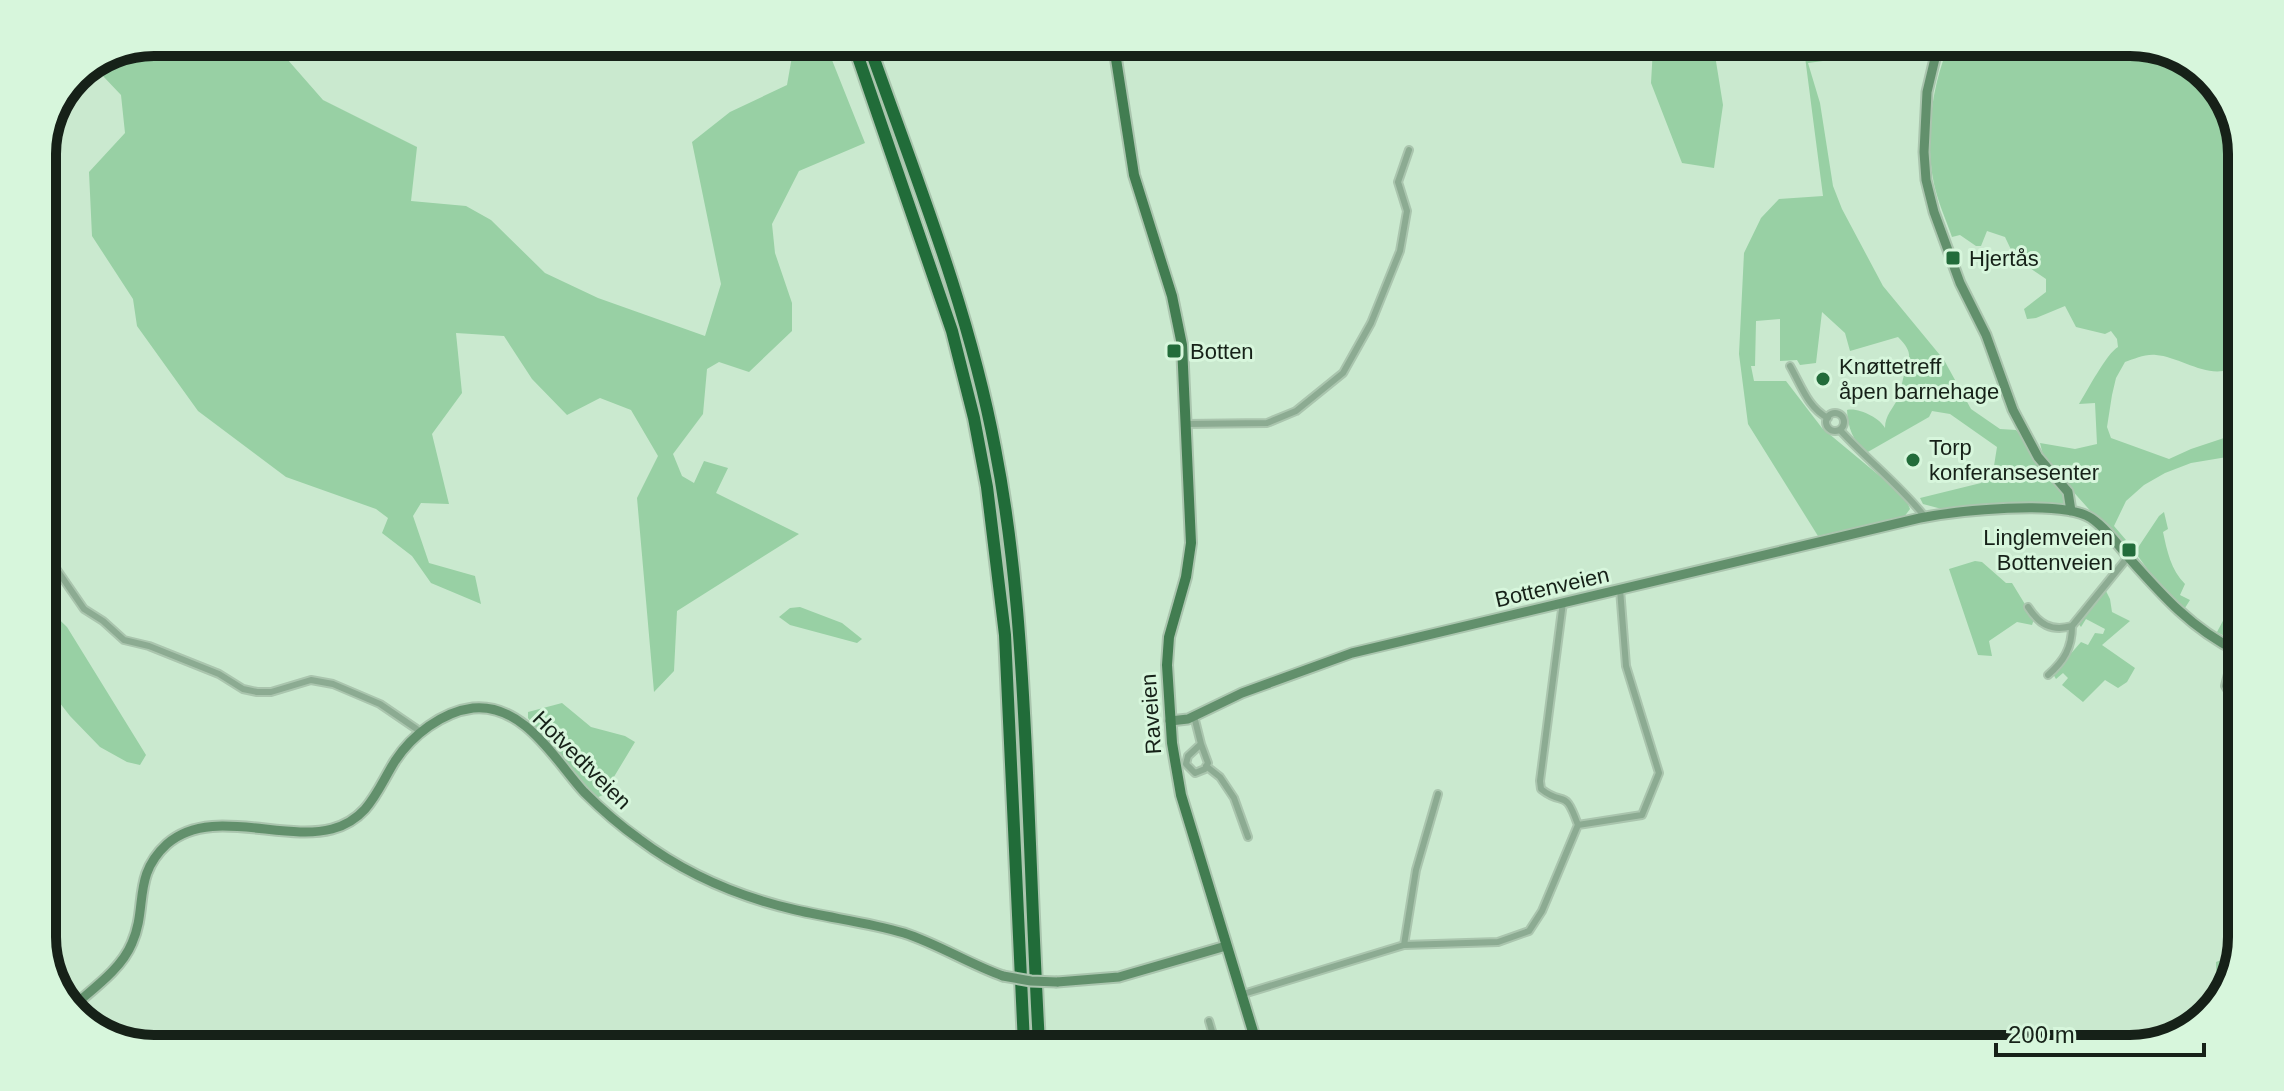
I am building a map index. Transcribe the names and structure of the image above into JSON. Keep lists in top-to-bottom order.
{
  "streets": {
    "main road": ["Bottenveien", "Raveien", "Hotvedtveien"]
  },
  "crossings": [
    ["Bottenveien", "Raveien"],
    ["Raveien", "Hotvedtveien"]
  ],
  "places": {
    "transit": ["Hjertås", "Botten", "Linglemveien Bottenveien"],
    "other": ["Knøttetreff åpen barnehage", "Torp konferansesenter"]
  },
  "scale_bar": "200 m"
}
